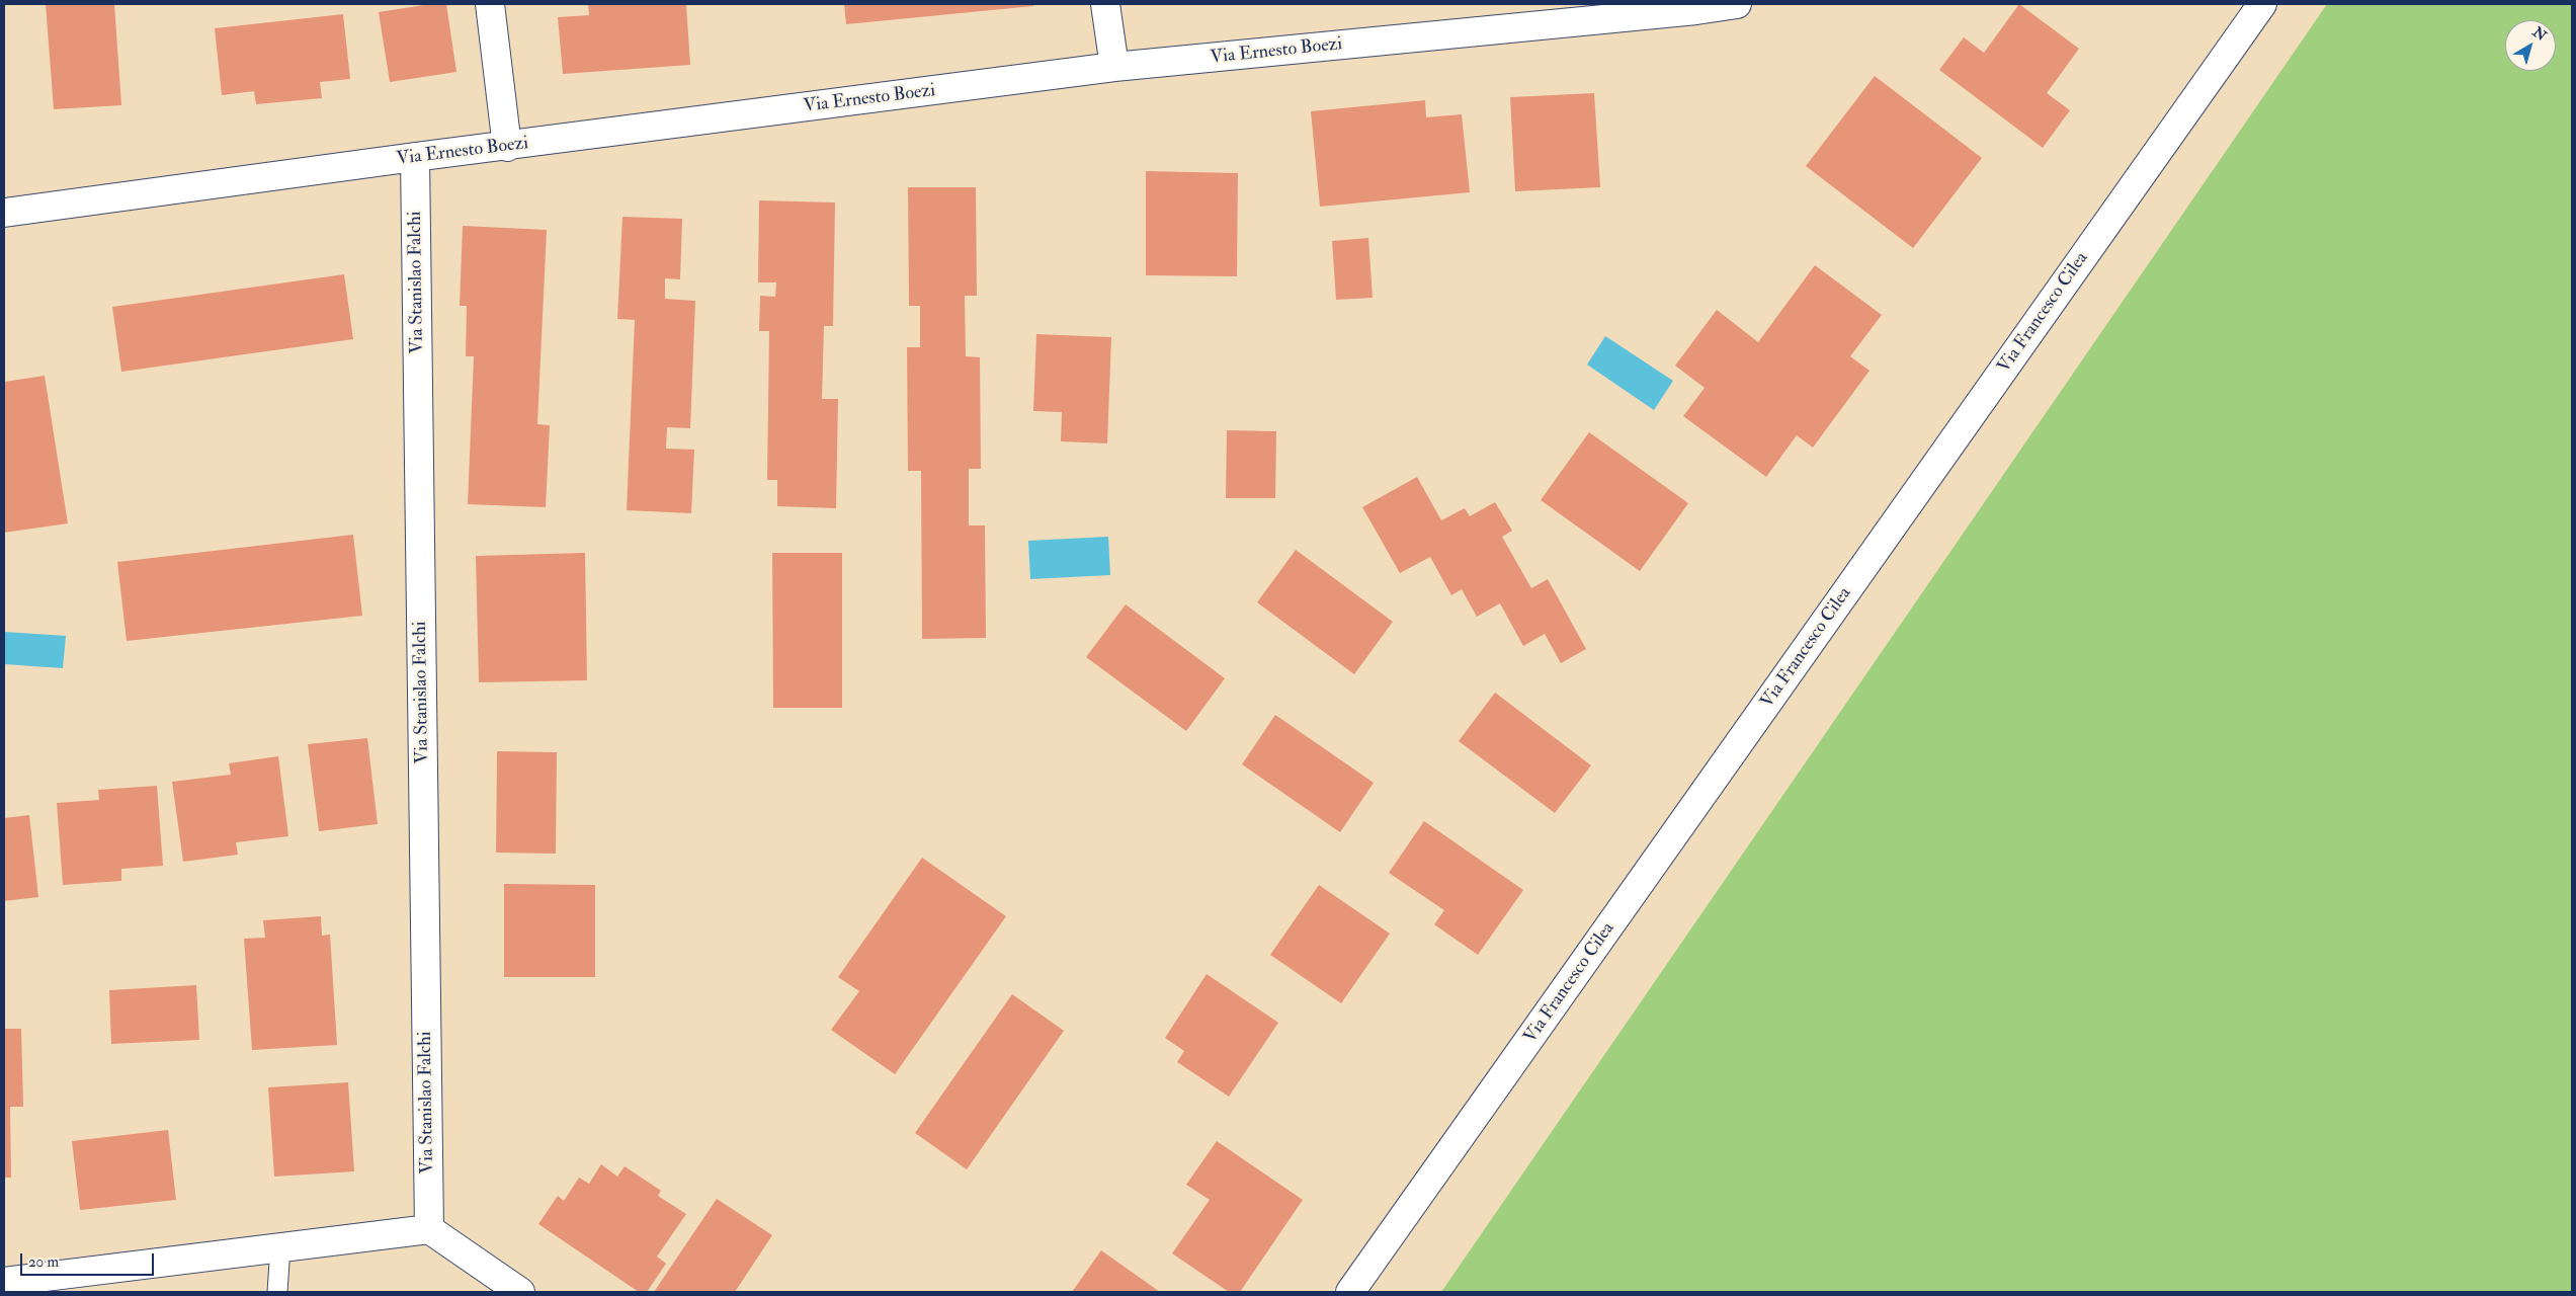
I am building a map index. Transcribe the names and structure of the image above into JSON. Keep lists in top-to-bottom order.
{
  "streets": {
    "street": ["Via Ernesto Boezi", "Via Stanislao Falchi", "Via Francesco Cilea"]
  },
  "crossings": [
    ["Via Ernesto Boezi", "Via Stanislao Falchi"]
  ],
  "scale_bar": "20 m",
  "north": "top right"
}
